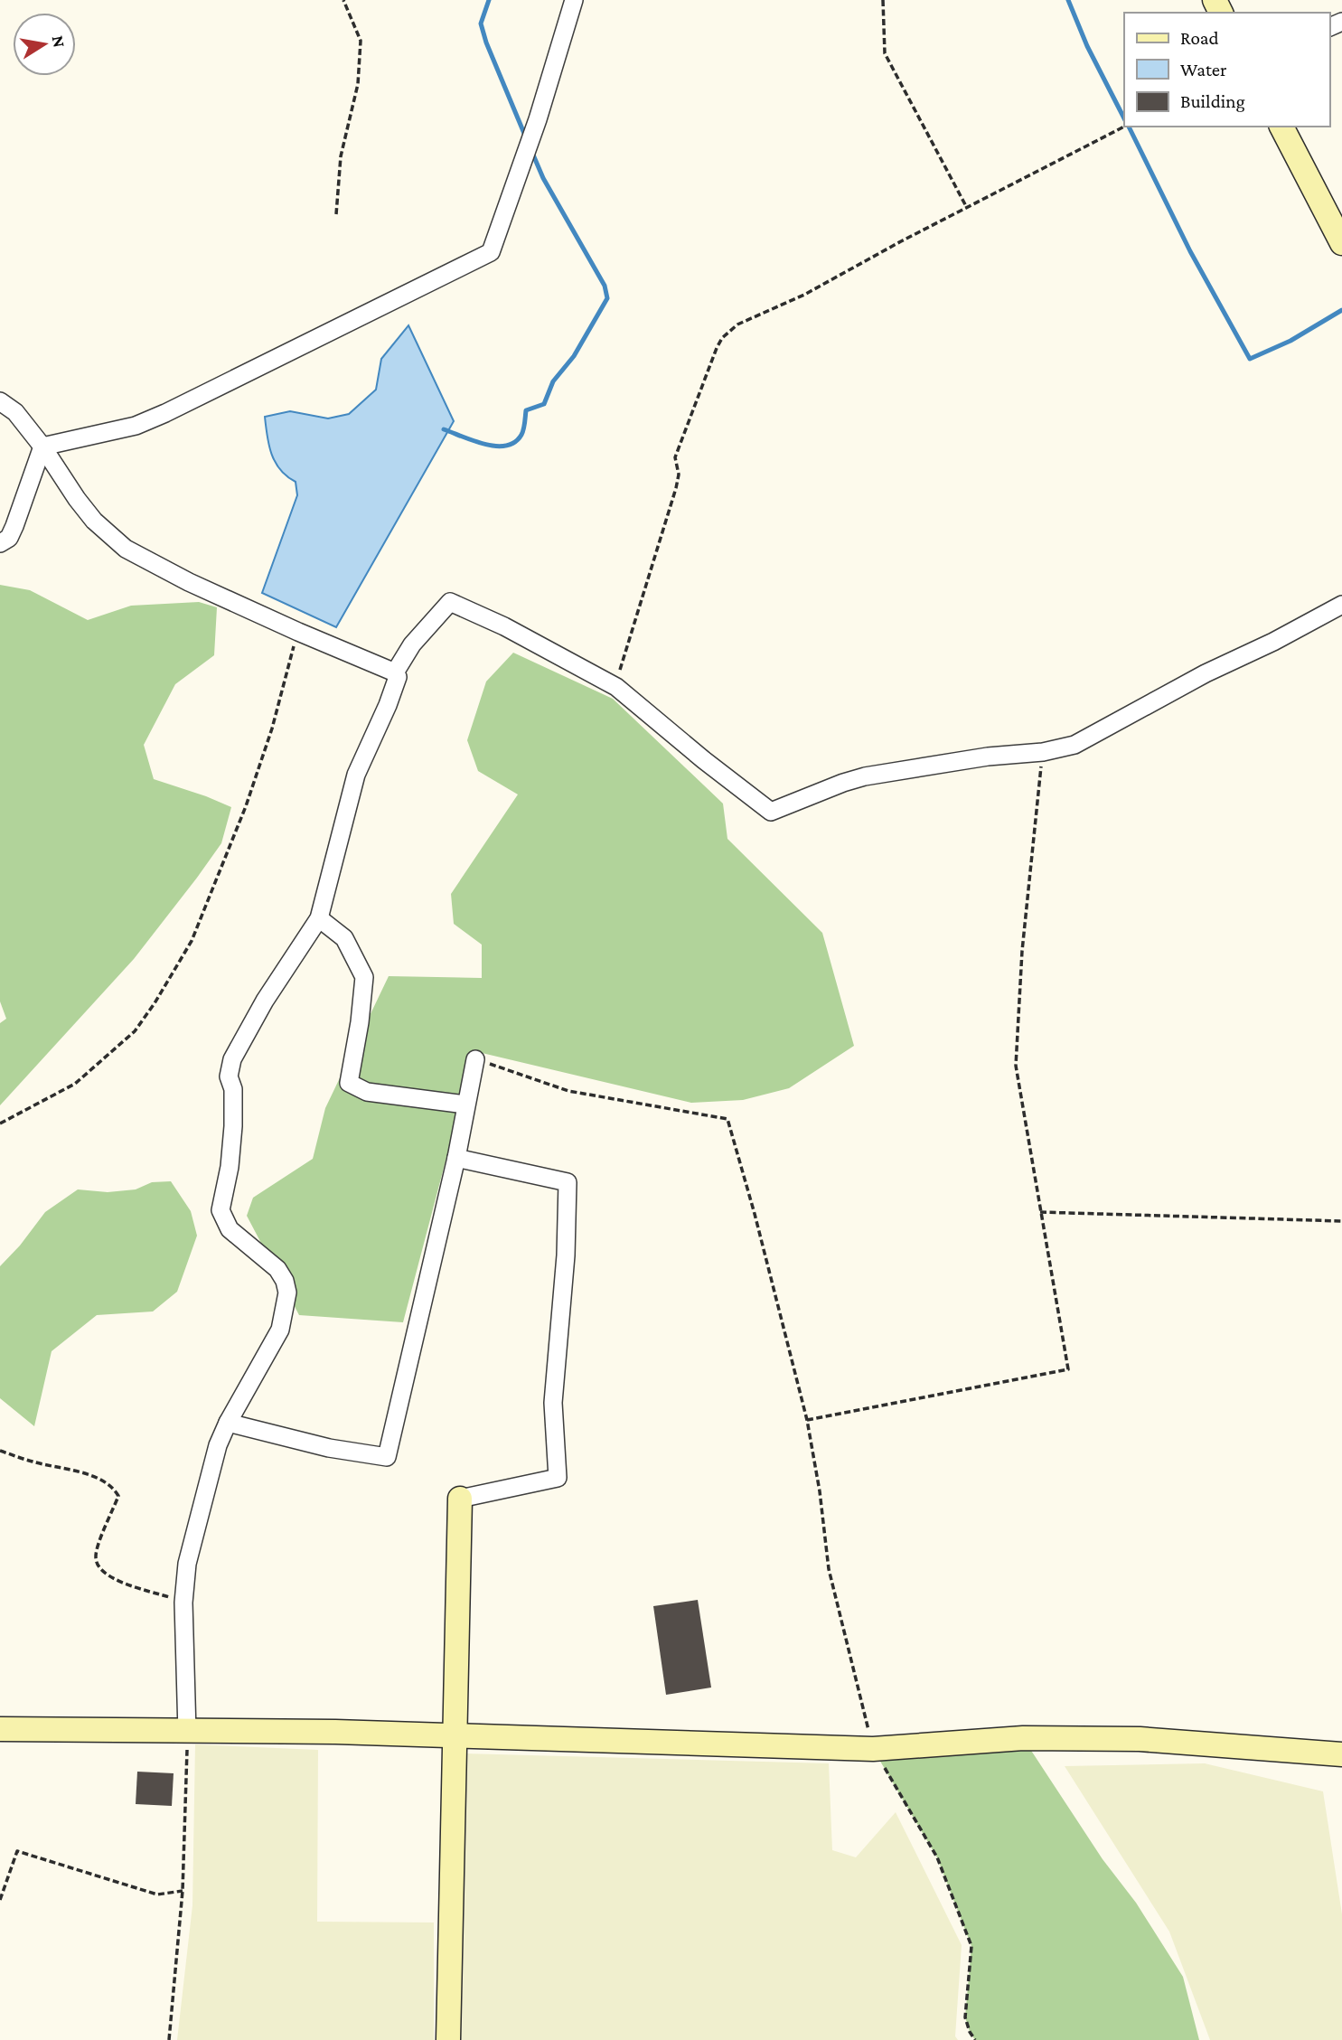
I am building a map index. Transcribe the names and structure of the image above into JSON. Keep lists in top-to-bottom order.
{
  "legend": ["Road", "Water", "Building"],
  "north": "right"
}
